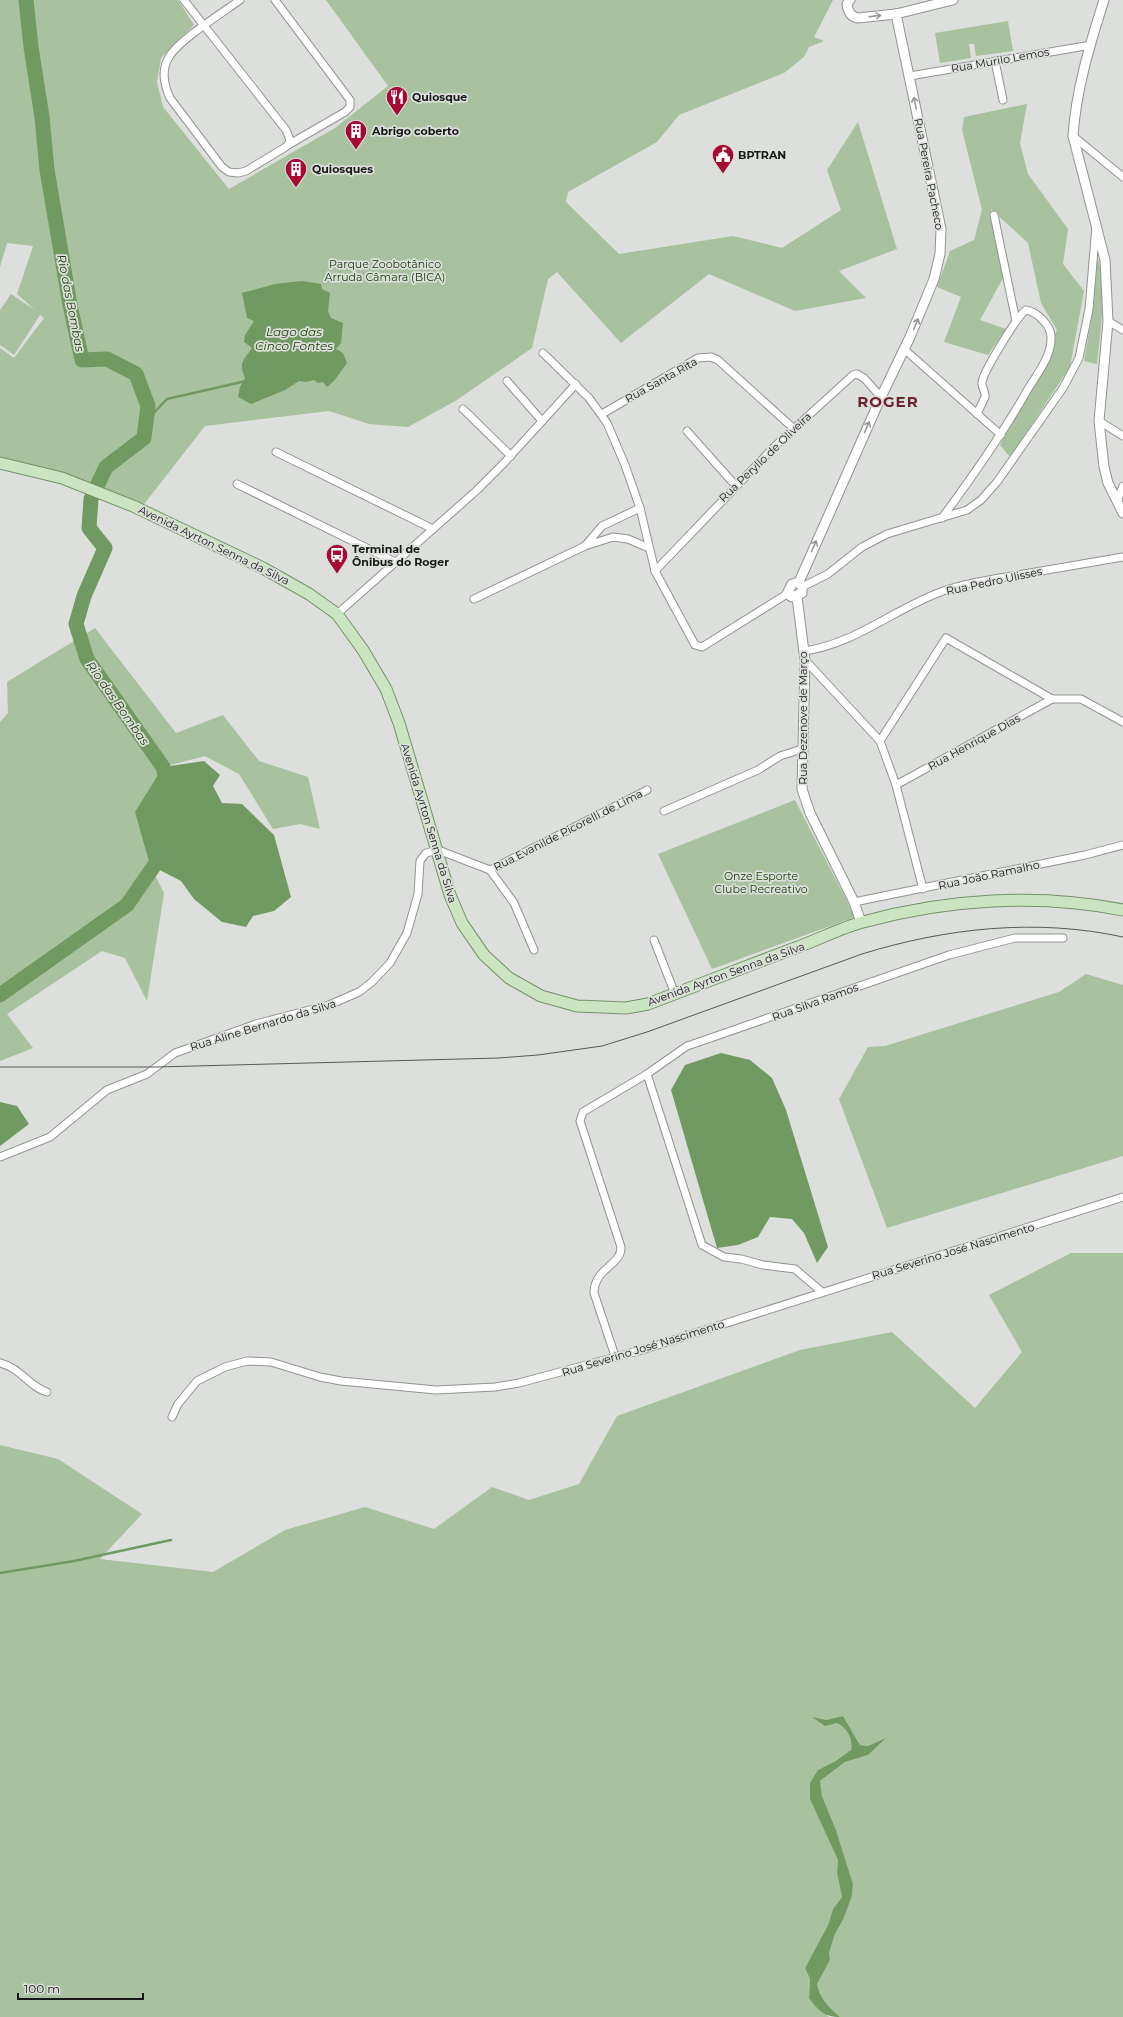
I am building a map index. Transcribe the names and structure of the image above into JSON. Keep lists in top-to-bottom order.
{
  "streets": {
    "main road": ["Avenida Ayrton Senna da Silva"],
    "street": [
      "Rua Murilo Lemos",
      "Rua Pereira Pacheco",
      "Rua Santa Rita",
      "Rua Peryllo de Oliveira",
      "Rua Pedro Ulisses",
      "Rua Dezenove de Março",
      "Rua Henrique Dias",
      "Rua Evanilde Picorelli de Lima",
      "Rua João Ramalho",
      "Rua Silva Ramos",
      "Rua Aline Bernardo da Silva",
      "Rua Severino José Nascimento"
    ]
  },
  "crossings": [
    ["Rua Murilo Lemos", "Rua Pereira Pacheco"],
    ["Rua Pereira Pacheco", "Rua Peryllo de Oliveira"],
    ["Rua Santa Rita", "Rua Peryllo de Oliveira"],
    ["Avenida Ayrton Senna da Silva", "Rua Dezenove de Março"],
    ["Avenida Ayrton Senna da Silva", "Rua Aline Bernardo da Silva"],
    ["Rua Pedro Ulisses", "Rua Dezenove de Março"],
    ["Rua Dezenove de Março", "Rua João Ramalho"],
    ["Rua Silva Ramos", "Rua Severino José Nascimento"]
  ],
  "districts": ["ROGER"],
  "water": ["Rio das Bombas", "Lago das Cinco Fontes"],
  "parks": ["Parque Zoobotânico Arruda Câmara (BICA)", "Onze Esporte Clube Recreativo"],
  "places": {
    "restaurant": ["Quiosque"],
    "building": ["Abrigo coberto", "Quiosques"],
    "public building": ["BPTRAN"],
    "bus stop": ["Terminal de Ônibus do Roger"]
  },
  "scale_bar": "100 m"
}
